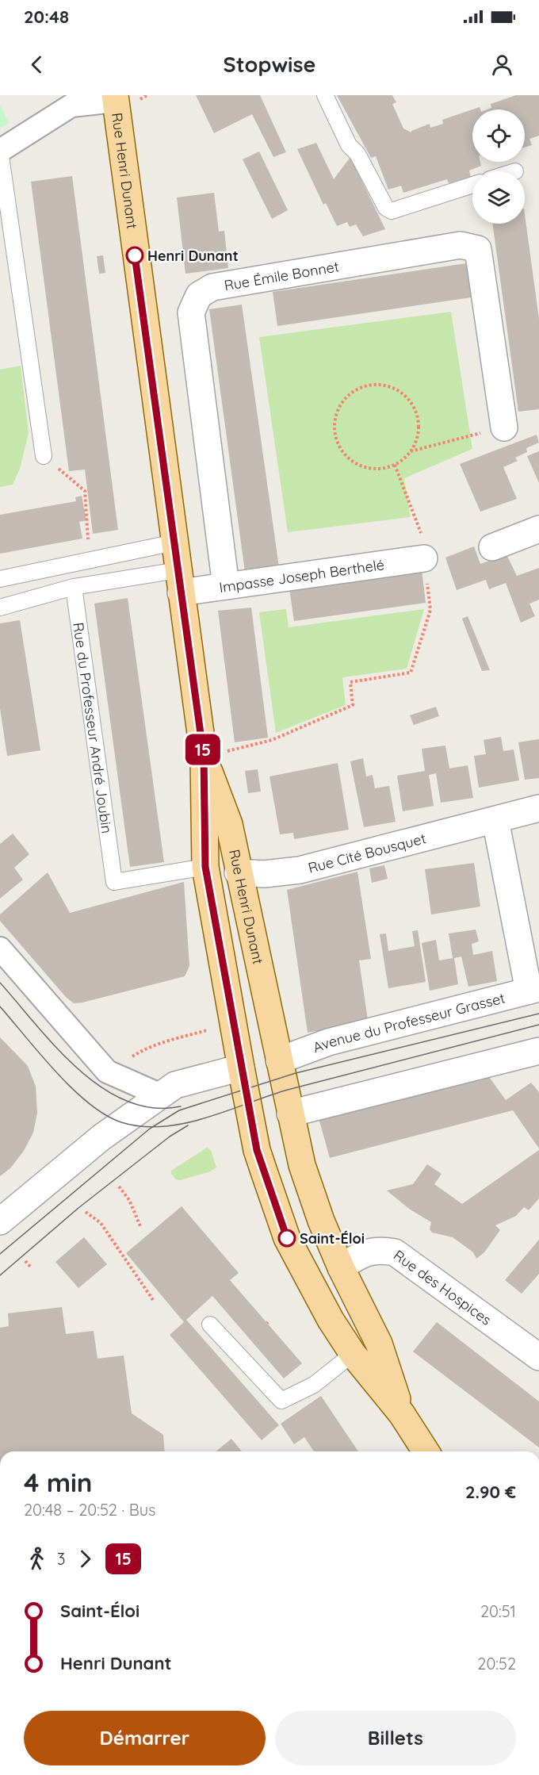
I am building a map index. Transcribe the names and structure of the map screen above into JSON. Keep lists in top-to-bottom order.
{
  "streets": {
    "main road": ["Rue Henri Dunant"],
    "street": [
      "Rue Émile Bonnet",
      "Impasse Joseph Berthelé",
      "Rue Cité Bousquet",
      "Avenue du Professeur Grasset",
      "Rue des Hospices"
    ],
    "lane": ["Rue du Professeur André Joubin"]
  },
  "crossings": [
    ["Rue Henri Dunant", "Impasse Joseph Berthelé"],
    ["Rue Henri Dunant", "Rue du Professeur André Joubin"],
    ["Rue Henri Dunant", "Rue Cité Bousquet"],
    ["Rue Henri Dunant", "Avenue du Professeur Grasset"],
    ["Rue Henri Dunant", "Rue des Hospices"],
    ["Rue Émile Bonnet", "Impasse Joseph Berthelé"]
  ],
  "places": ["Henri Dunant", "Saint-Éloi"],
  "lines": ["bus line 15"],
  "page": {
    "status": "20:48",
    "header": "Stopwise",
    "on_map": "15",
    "heading": ["4 min", "20:48 – 20:52 · Bus", "2.90 €"],
    "legs": ["3", "15"],
    "list": [
      {
        "name": "Saint-Éloi",
        "value": "20:51"
      },
      {
        "name": "Henri Dunant",
        "value": "20:52"
      }
    ],
    "buttons": ["Démarrer", "Billets"]
  }
}
